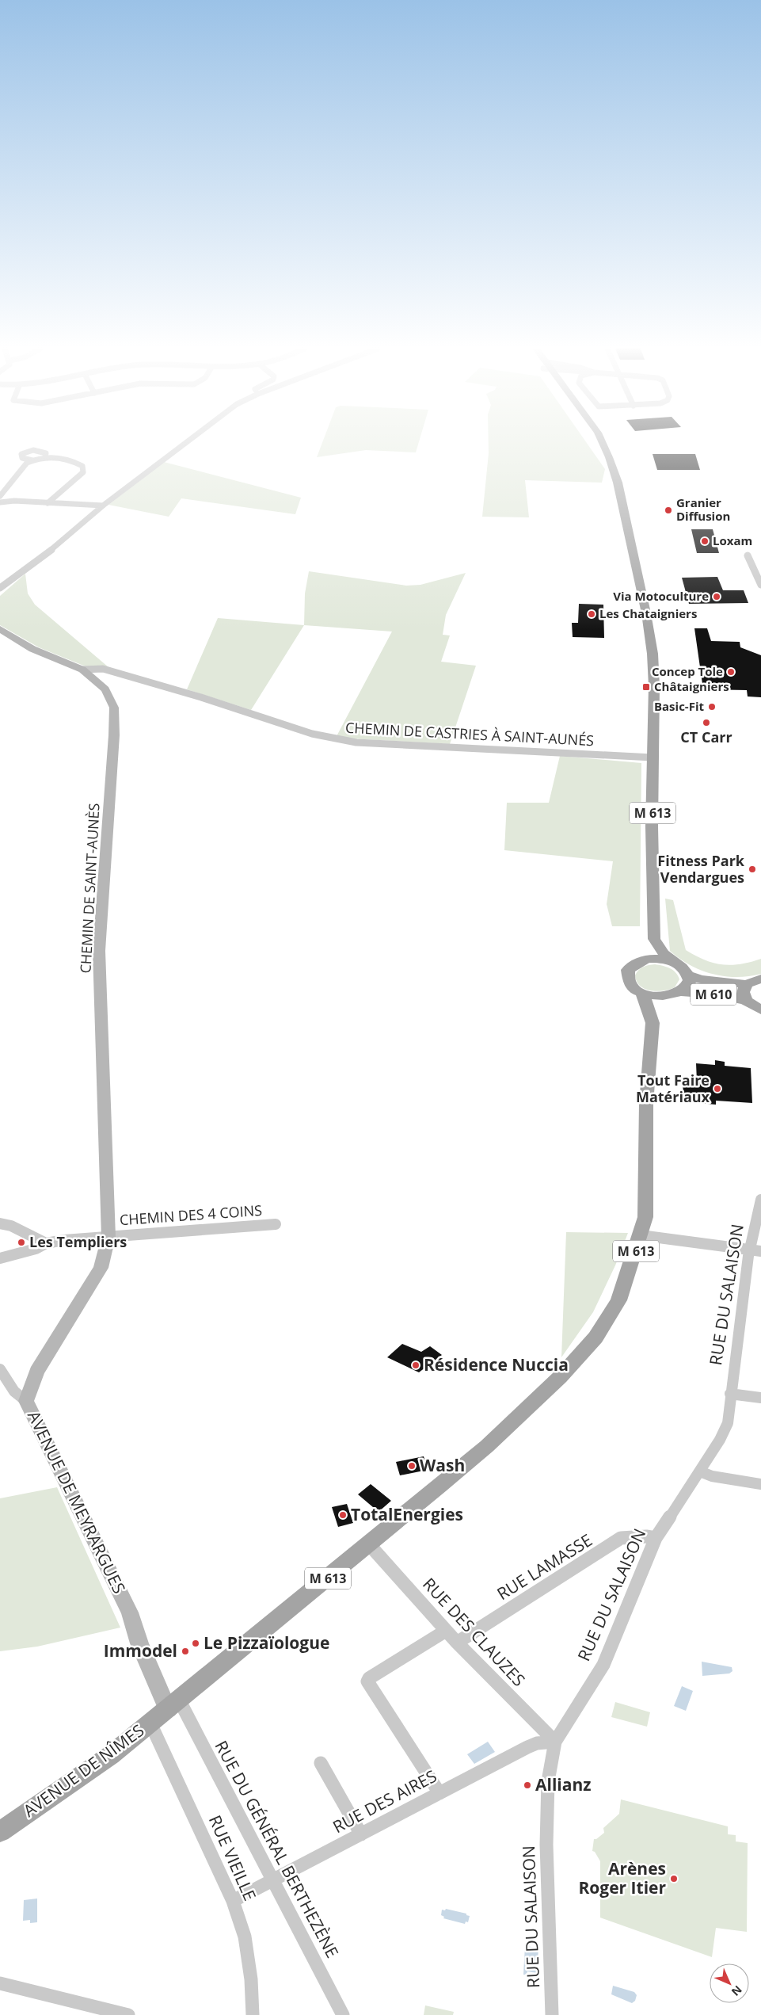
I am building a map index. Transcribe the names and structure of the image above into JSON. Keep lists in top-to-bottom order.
{
  "streets": {
    "main road": ["M 613", "M 610", "AVENUE DE NÎMES"],
    "street": [
      "CHEMIN DE CASTRIES À SAINT-AUNÉS",
      "CHEMIN DE SAINT-AUNÈS",
      "CHEMIN DES 4 COINS",
      "RUE DU SALAISON",
      "AVENUE DE MEYRARGUES",
      "RUE LAMASSE",
      "RUE DES CLAUZES",
      "RUE DES AIRES",
      "RUE DU GÉNÉRAL BERTHEZÈNE",
      "RUE VIEILLE"
    ]
  },
  "crossings": [
    ["CHEMIN DE CASTRIES À SAINT-AUNÉS", "M 613"],
    ["CHEMIN DE CASTRIES À SAINT-AUNÉS", "CHEMIN DE SAINT-AUNÈS"],
    ["M 613", "M 610"],
    ["M 613", "AVENUE DE MEYRARGUES"],
    ["M 613", "RUE DES CLAUZES"],
    ["M 613", "AVENUE DE NÎMES"],
    ["M 613", "RUE DU GÉNÉRAL BERTHEZÈNE"],
    ["CHEMIN DE SAINT-AUNÈS", "CHEMIN DES 4 COINS"],
    ["CHEMIN DE SAINT-AUNÈS", "AVENUE DE MEYRARGUES"],
    ["CHEMIN DES 4 COINS", "AVENUE DE MEYRARGUES"],
    ["RUE DU SALAISON", "RUE LAMASSE"],
    ["RUE DU SALAISON", "RUE DES CLAUZES"],
    ["RUE DU SALAISON", "RUE DES AIRES"],
    ["AVENUE DE MEYRARGUES", "AVENUE DE NÎMES"],
    ["AVENUE DE MEYRARGUES", "RUE DU GÉNÉRAL BERTHEZÈNE"],
    ["RUE LAMASSE", "RUE DES CLAUZES"],
    ["RUE DES CLAUZES", "RUE DES AIRES"],
    ["AVENUE DE NÎMES", "RUE DU GÉNÉRAL BERTHEZÈNE"],
    ["AVENUE DE NÎMES", "RUE VIEILLE"],
    ["RUE DES AIRES", "RUE DU GÉNÉRAL BERTHEZÈNE"],
    ["RUE DES AIRES", "RUE VIEILLE"]
  ],
  "places": {
    "other": [
      "Granier Diffusion",
      "Loxam",
      "Via Motoculture",
      "Les Chataigniers",
      "Concep Tole",
      "Basic-Fit",
      "CT Carr",
      "Fitness Park Vendargues",
      "Tout Faire Matériaux",
      "Les Templiers",
      "Résidence Nuccia",
      "Wash",
      "TotalEnergies",
      "Le Pizzaïologue",
      "Immodel",
      "Allianz",
      "Arènes Roger Itier"
    ],
    "transit": ["Châtaigniers"]
  },
  "north": "bottom right"
}
